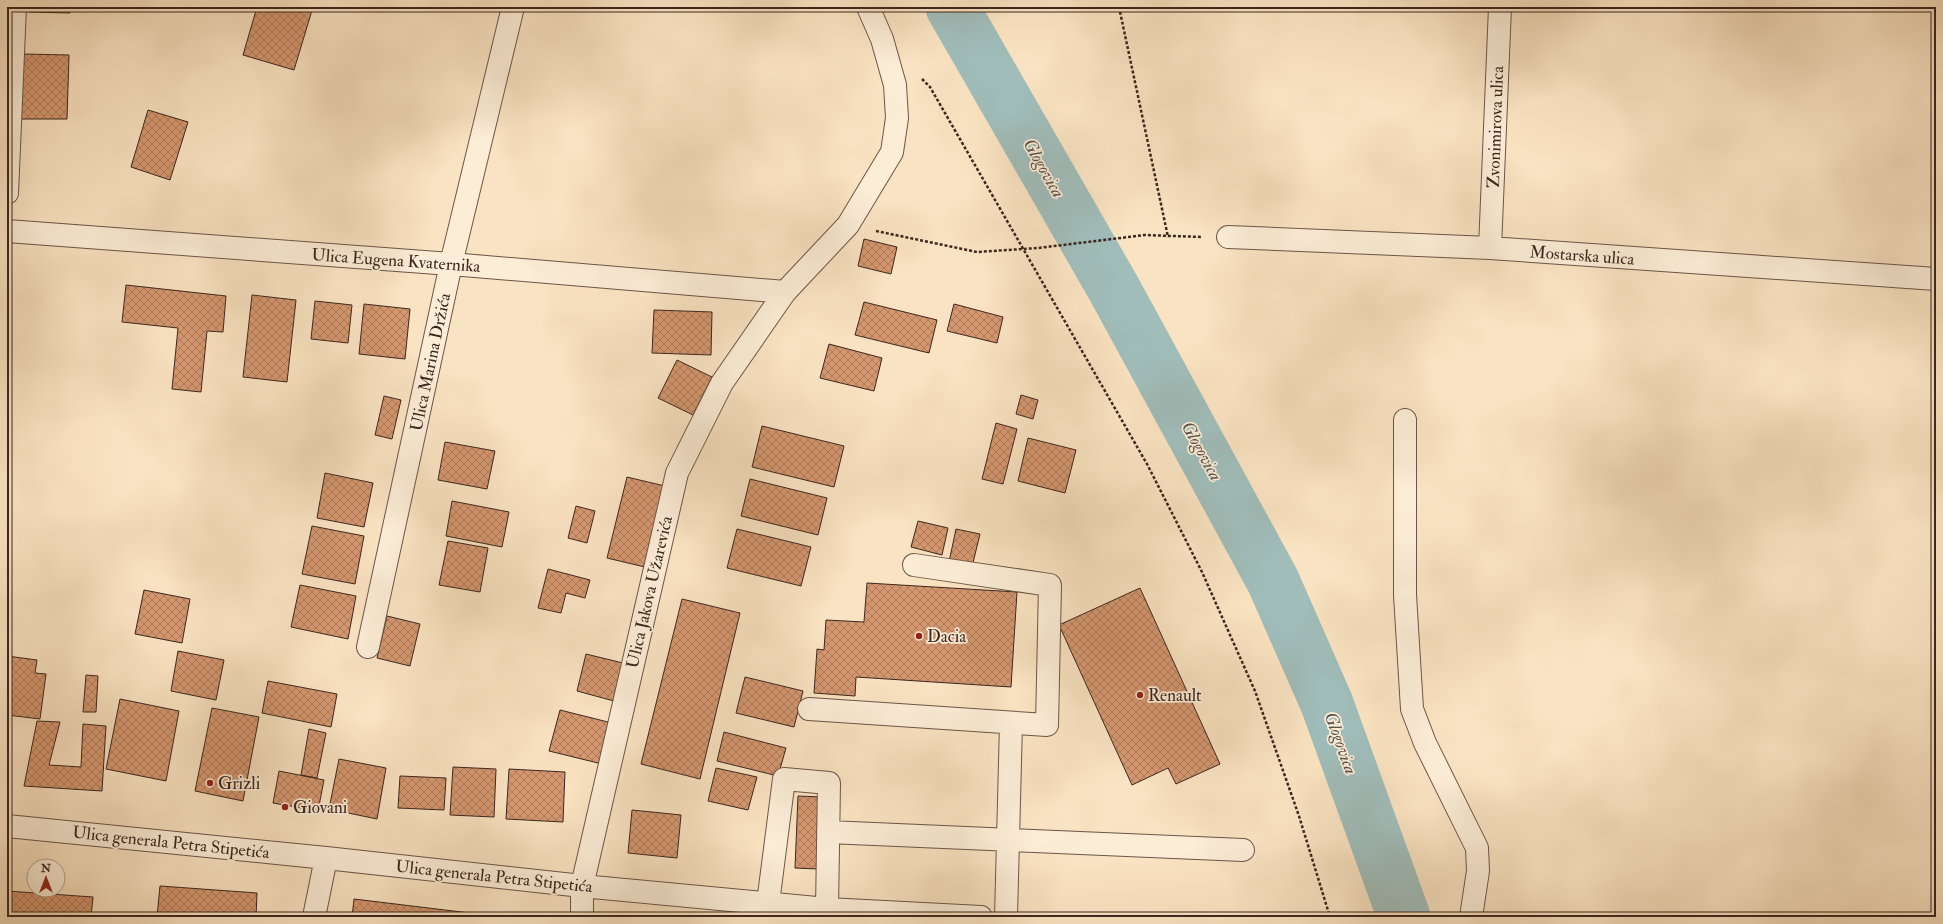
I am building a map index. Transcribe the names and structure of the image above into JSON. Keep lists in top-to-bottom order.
{
  "streets": {
    "street": [
      "Zvonimirova ulica",
      "Mostarska ulica",
      "Ulica Eugena Kvaternika",
      "Ulica Marina Držića",
      "Ulica Jakova Užarevića",
      "Ulica generala Petra Stipetića"
    ]
  },
  "crossings": [
    ["Zvonimirova ulica", "Mostarska ulica"],
    ["Ulica Eugena Kvaternika", "Ulica Marina Držića"],
    ["Ulica Eugena Kvaternika", "Ulica Jakova Užarevića"],
    ["Ulica Jakova Užarevića", "Ulica generala Petra Stipetića"]
  ],
  "water": ["Glogovica"],
  "places": [
    "Dacia",
    "Renault",
    "Grizli",
    "Giovani"
  ],
  "north": "top"
}
